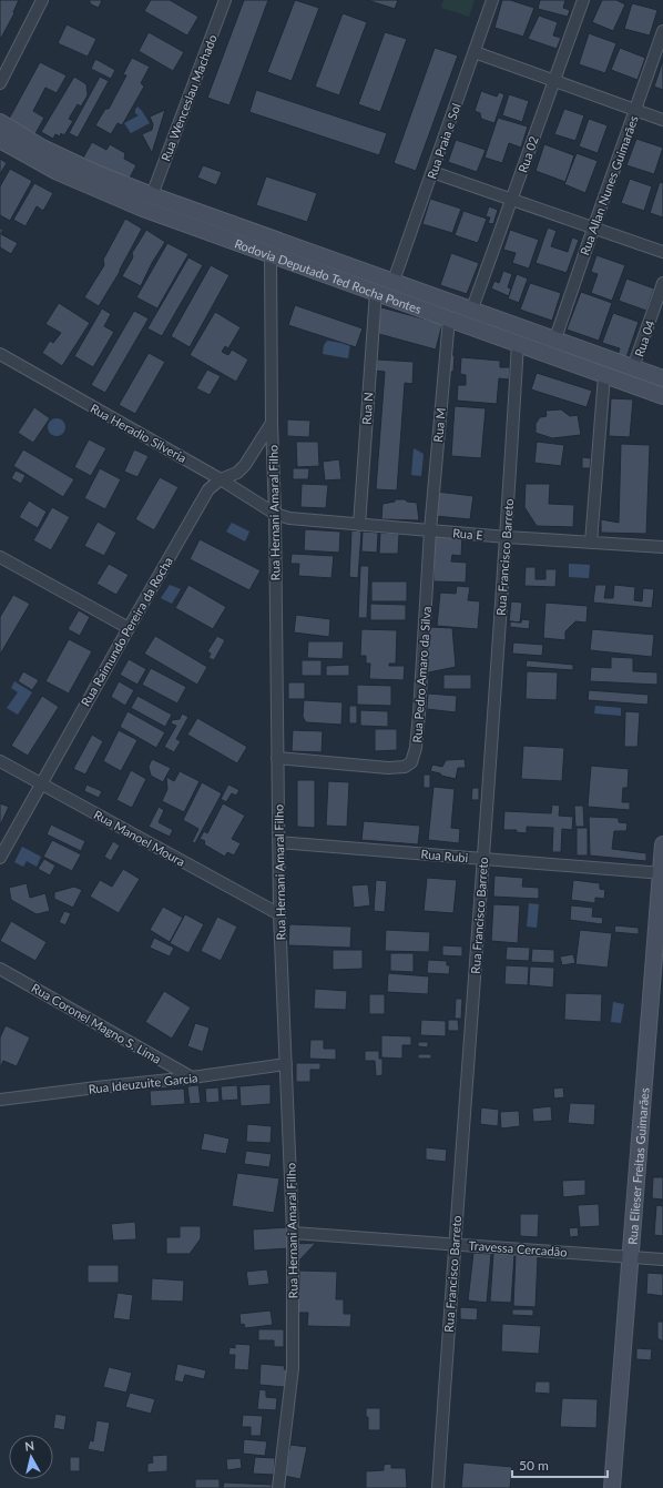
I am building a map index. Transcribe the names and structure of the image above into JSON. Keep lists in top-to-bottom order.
{
  "streets": {
    "main road": ["Rodovia Deputado Ted Rocha Pontes", "Rua Elieser Freitas Guimarães"],
    "street": [
      "Rua Wenceslau Machado",
      "Rua Praia e Sol",
      "Rua 02",
      "Rua Allan Nunes Guimarães",
      "Rua 04",
      "Rua N",
      "Rua M",
      "Rua Heradio Silveria",
      "Rua Hernani Amaral Filho",
      "Rua E",
      "Rua Francisco Barreto",
      "Rua Raimundo Pereira da Rocha",
      "Rua Pedro Amaro da Silva",
      "Rua Manoel Moura",
      "Rua Rubi",
      "Rua Coronel Magno S. Lima",
      "Rua Ideuzuite Garcia",
      "Travessa Cercadão"
    ]
  },
  "crossings": [
    ["Rua Wenceslau Machado", "Rodovia Deputado Ted Rocha Pontes"],
    ["Rua Praia e Sol", "Rodovia Deputado Ted Rocha Pontes"],
    ["Rua 02", "Rodovia Deputado Ted Rocha Pontes"],
    ["Rua Allan Nunes Guimarães", "Rodovia Deputado Ted Rocha Pontes"],
    ["Rodovia Deputado Ted Rocha Pontes", "Rua 04"],
    ["Rodovia Deputado Ted Rocha Pontes", "Rua N"],
    ["Rodovia Deputado Ted Rocha Pontes", "Rua M"],
    ["Rodovia Deputado Ted Rocha Pontes", "Rua Hernani Amaral Filho"],
    ["Rodovia Deputado Ted Rocha Pontes", "Rua Francisco Barreto"],
    ["Rua N", "Rua E"],
    ["Rua M", "Rua E"],
    ["Rua M", "Rua Pedro Amaro da Silva"],
    ["Rua Heradio Silveria", "Rua Hernani Amaral Filho"],
    ["Rua Heradio Silveria", "Rua E"],
    ["Rua Heradio Silveria", "Rua Raimundo Pereira da Rocha"],
    ["Rua Hernani Amaral Filho", "Rua E"],
    ["Rua Hernani Amaral Filho", "Rua Raimundo Pereira da Rocha"],
    ["Rua Hernani Amaral Filho", "Rua Pedro Amaro da Silva"],
    ["Rua Hernani Amaral Filho", "Rua Manoel Moura"],
    ["Rua Hernani Amaral Filho", "Rua Rubi"],
    ["Rua Hernani Amaral Filho", "Rua Ideuzuite Garcia"],
    ["Rua Hernani Amaral Filho", "Travessa Cercadão"],
    ["Rua E", "Rua Francisco Barreto"],
    ["Rua E", "Rua Pedro Amaro da Silva"],
    ["Rua Francisco Barreto", "Rua Rubi"],
    ["Rua Francisco Barreto", "Travessa Cercadão"],
    ["Rua Raimundo Pereira da Rocha", "Rua Manoel Moura"],
    ["Rua Rubi", "Rua Elieser Freitas Guimarães"],
    ["Rua Coronel Magno S. Lima", "Rua Ideuzuite Garcia"],
    ["Rua Elieser Freitas Guimarães", "Travessa Cercadão"]
  ],
  "scale_bar": "50 m",
  "north": "top"
}
